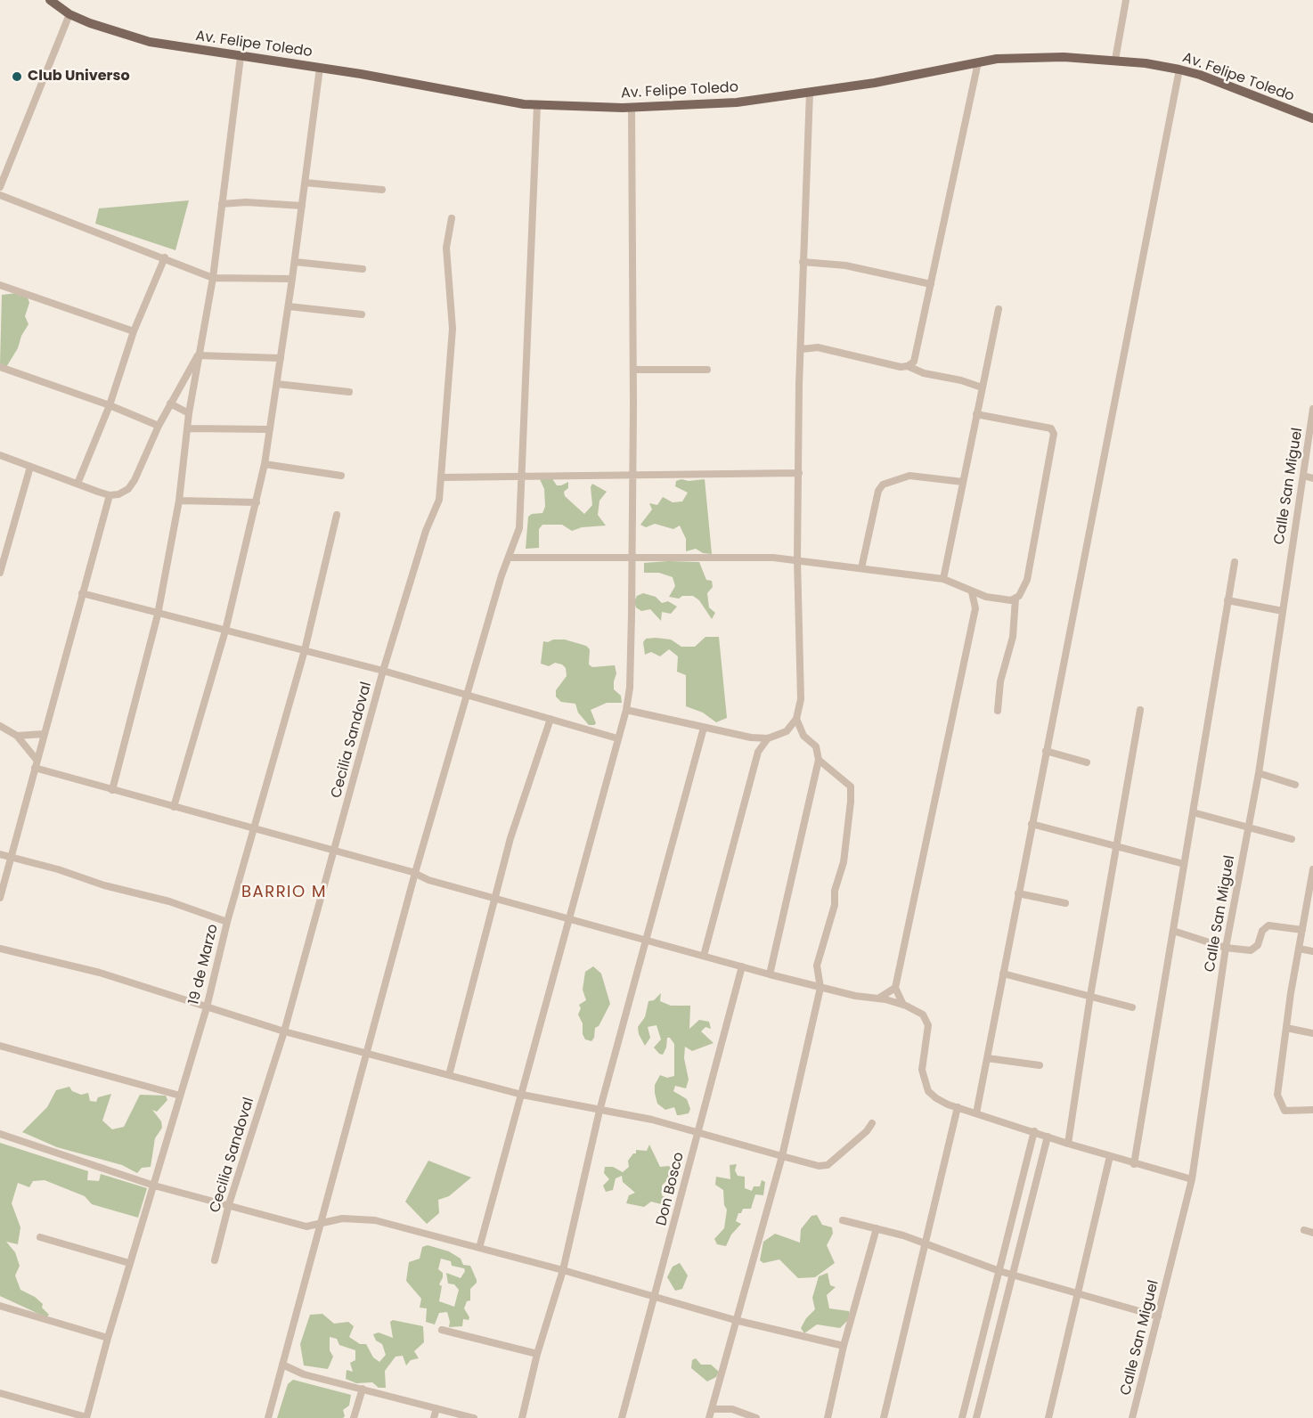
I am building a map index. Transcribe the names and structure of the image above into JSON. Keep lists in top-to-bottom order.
{
  "streets": {
    "main road": ["Av. Felipe Toledo"],
    "street": [
      "Calle San Miguel",
      "Cecilia Sandoval",
      "19 de Marzo",
      "Don Bosco"
    ]
  },
  "districts": ["BARRIO M"],
  "places": ["Club Universo"]
}
